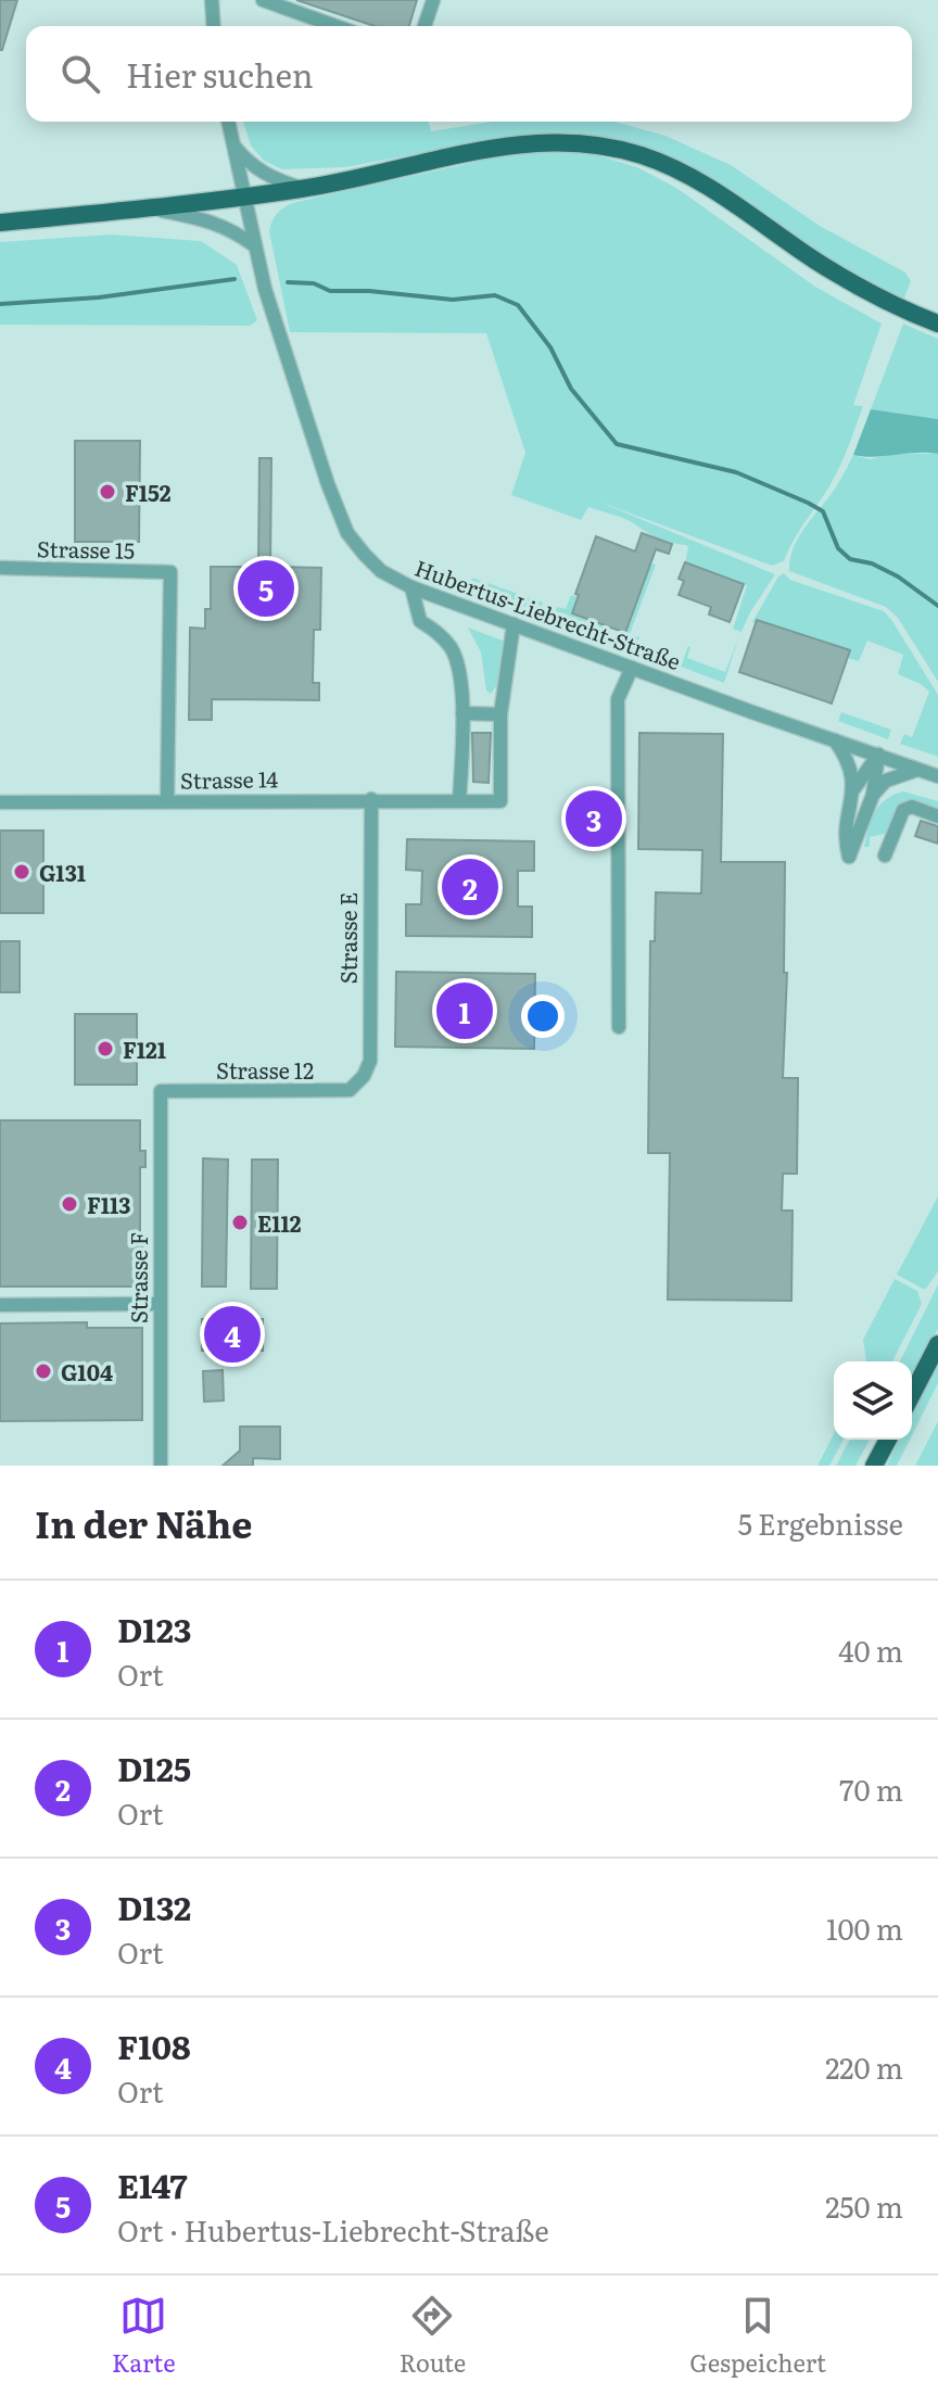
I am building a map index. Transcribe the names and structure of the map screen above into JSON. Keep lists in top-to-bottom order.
{
  "streets": {
    "street": [
      "Strasse 15",
      "Hubertus-Liebrecht-Straße",
      "Strasse 14",
      "Strasse E",
      "Strasse 12",
      "Strasse F"
    ]
  },
  "crossings": [
    ["Strasse 15", "Strasse 14"],
    ["Strasse 14", "Strasse E"],
    ["Strasse E", "Strasse 12"],
    ["Strasse 12", "Strasse F"]
  ],
  "places": [
    "F152",
    "G131",
    "F121",
    "F113",
    "E112",
    "G104"
  ],
  "page": {
    "search": "Hier suchen",
    "pins": [
      "5",
      "3",
      "2",
      "1",
      "4"
    ],
    "heading": ["In der Nähe", "5 Ergebnisse"],
    "list": [
      {
        "mark": "1",
        "name": "D123",
        "note": "Ort",
        "value": "40 m"
      },
      {
        "mark": "2",
        "name": "D125",
        "note": "Ort",
        "value": "70 m"
      },
      {
        "mark": "3",
        "name": "D132",
        "note": "Ort",
        "value": "100 m"
      },
      {
        "mark": "4",
        "name": "F108",
        "note": "Ort",
        "value": "220 m"
      },
      {
        "mark": "5",
        "name": "E147",
        "note": "Ort · Hubertus-Liebrecht-Straße",
        "value": "250 m"
      }
    ],
    "nav": ["Karte", "Route", "Gespeichert"]
  }
}
